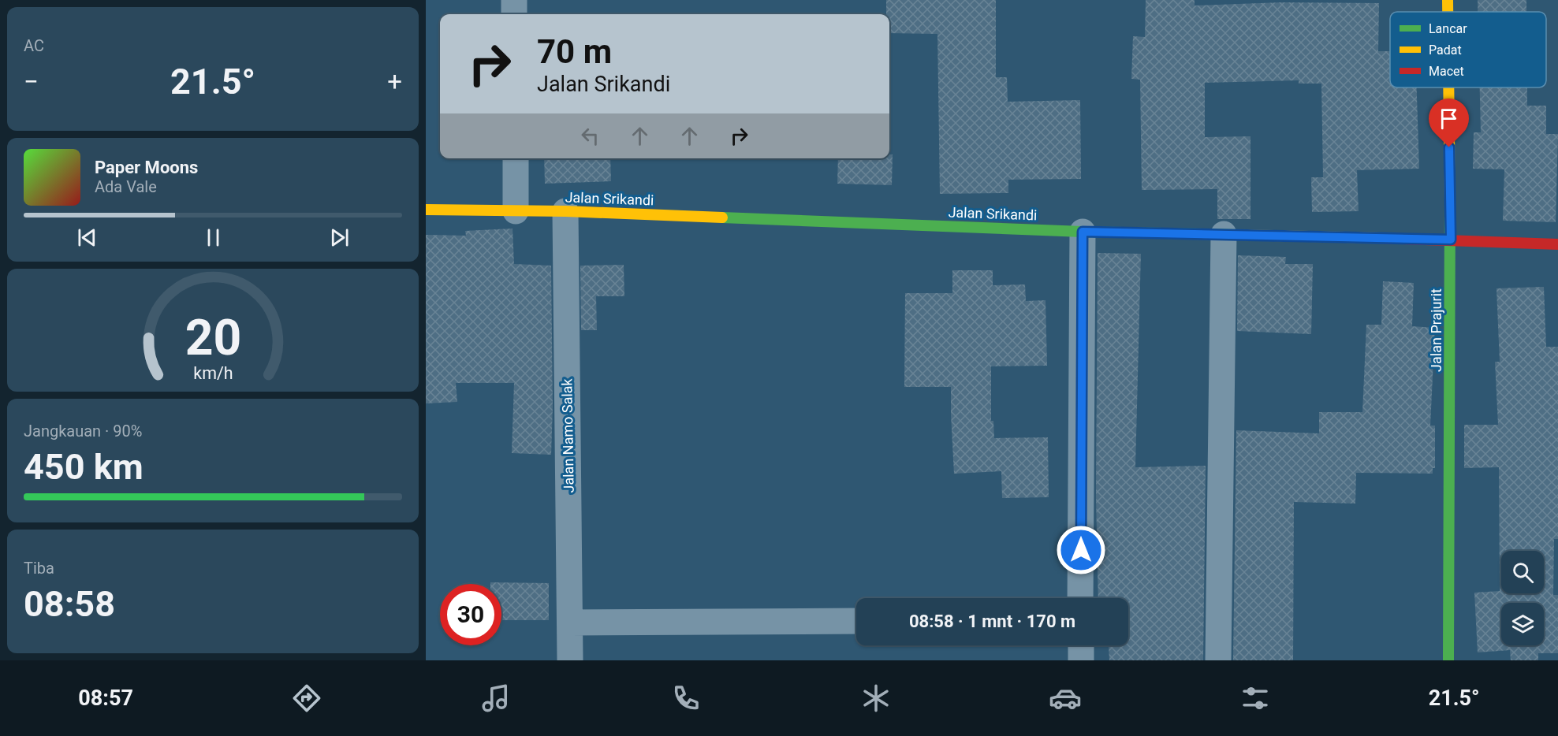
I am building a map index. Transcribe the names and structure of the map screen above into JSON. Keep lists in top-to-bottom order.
{
  "streets": {
    "street": ["Jalan Srikandi", "Jalan Prajurit", "Jalan Namo Salak"]
  },
  "crossings": [
    ["Jalan Srikandi", "Jalan Prajurit"],
    ["Jalan Srikandi", "Jalan Namo Salak"]
  ],
  "legend": ["Lancar", "Padat", "Macet"],
  "page": {
    "tile": [
      "AC",
      ["Jangkauan · 90%", "450 km"],
      ["Tiba", "08:58"]
    ],
    "turn": ["70 m", "Jalan Srikandi"],
    "heat": ["−", "21.5°", "+"],
    "song": ["Paper Moons", "Ada Vale"],
    "limit": "30",
    "trip": "08:58 · 1 mnt · 170 m",
    "tabs": ["08:57", "21.5°"],
    "gauge": ["20", "km/h"]
  }
}
